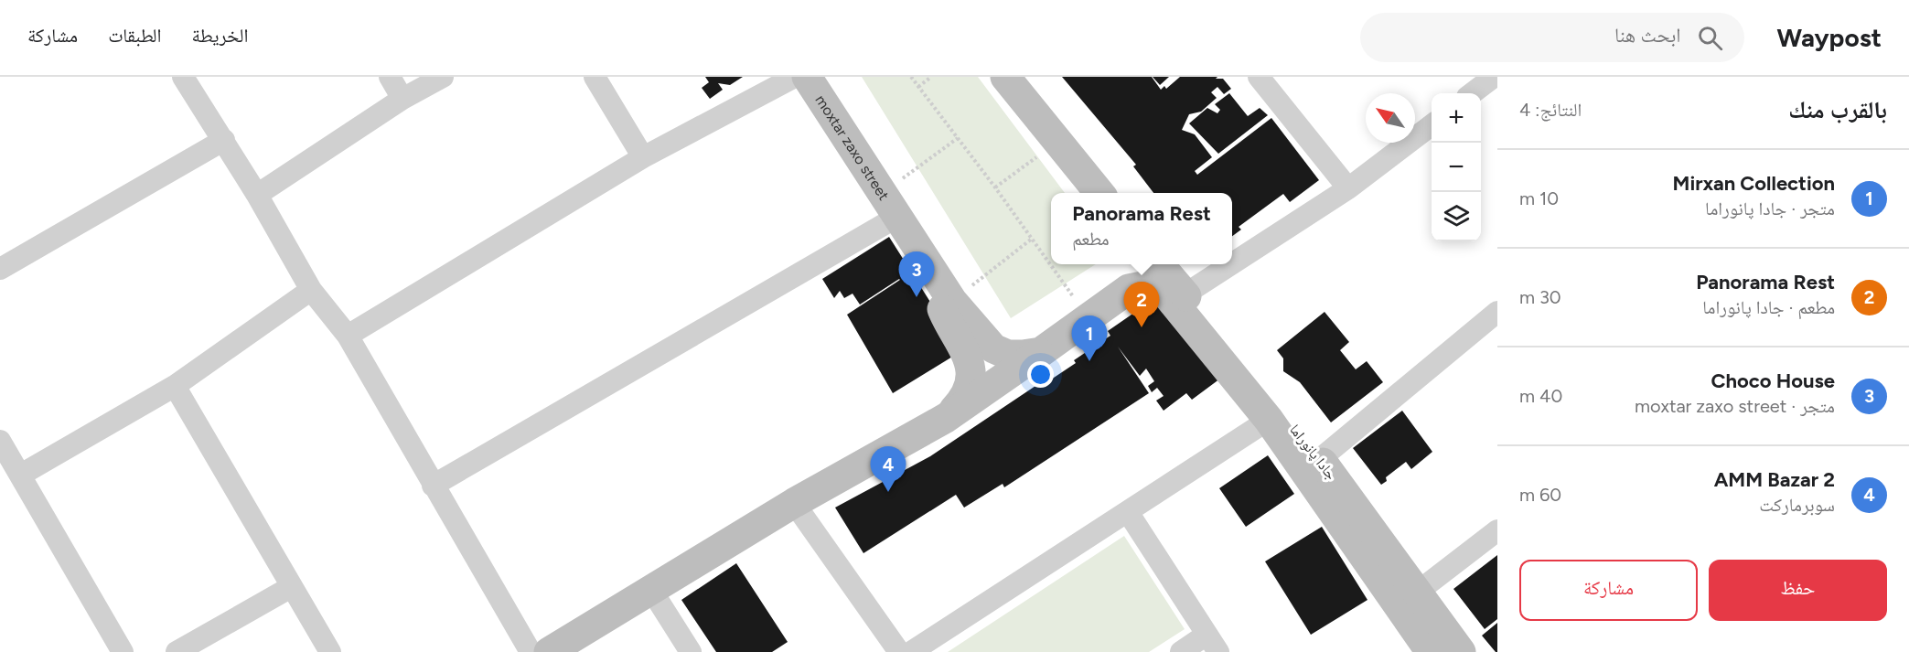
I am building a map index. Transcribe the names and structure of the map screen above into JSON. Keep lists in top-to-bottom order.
{
  "streets": {
    "main road": ["moxtar zaxo street", "جادا پانوراما"]
  },
  "north": "top left",
  "page": {
    "header": "Waypost",
    "search": "ابحث هنا",
    "nav": ["الخريطة", "الطبقات", "مشاركة"],
    "heading": ["بالقرب منك", "النتائج: 4"],
    "map_buttons": ["+", "−"],
    "list": [
      {
        "mark": "1",
        "name": "Mirxan Collection",
        "note": "متجر · جادا پانوراما",
        "value": "10 m"
      },
      {
        "mark": "2",
        "name": "Panorama Rest",
        "note": "مطعم · جادا پانوراما",
        "value": "30 m"
      },
      {
        "mark": "3",
        "name": "Choco House",
        "note": "متجر · moxtar zaxo street",
        "value": "40 m"
      },
      {
        "mark": "4",
        "name": "AMM Bazar 2",
        "note": "سوبرماركت",
        "value": "60 m"
      }
    ],
    "popup": ["Panorama Rest", "مطعم"],
    "pins": [
      "3",
      "2",
      "1",
      "4"
    ],
    "buttons": ["حفظ", "مشاركة"]
  }
}
